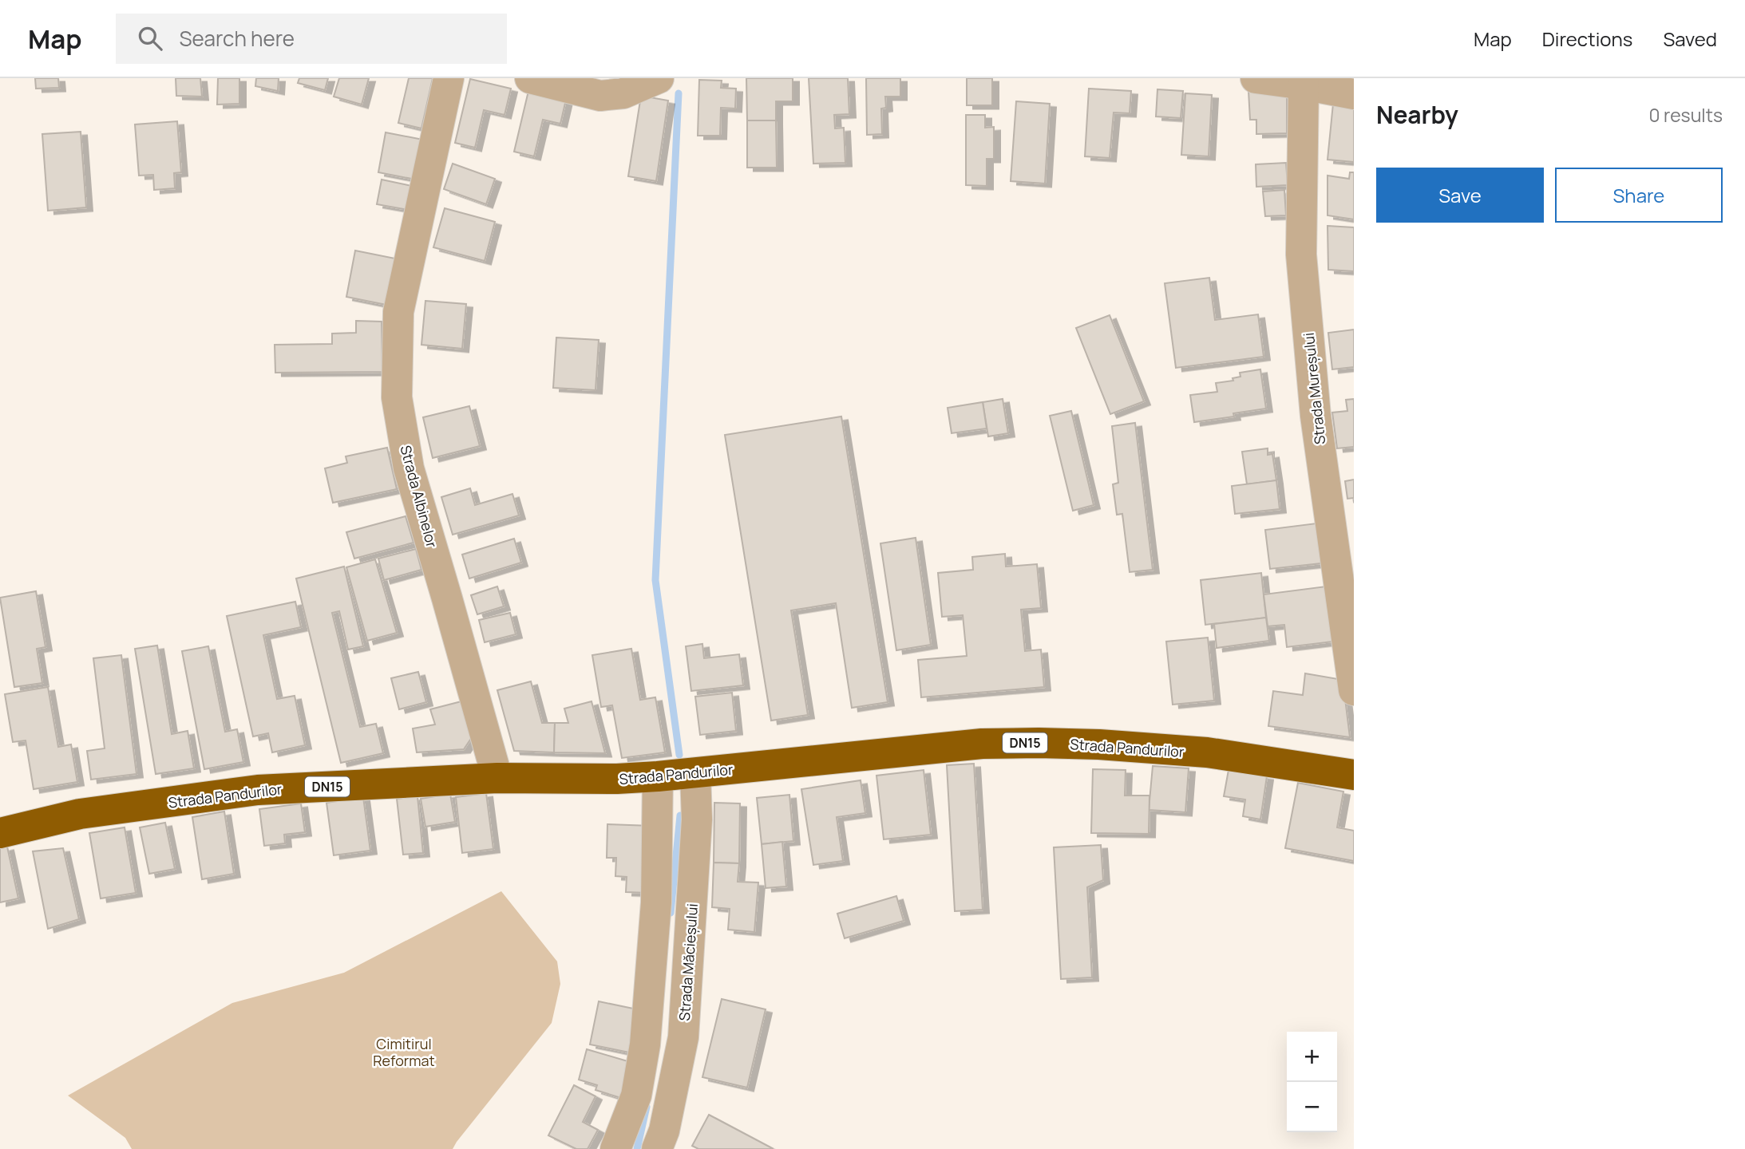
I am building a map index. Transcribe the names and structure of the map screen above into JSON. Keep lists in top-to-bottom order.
{
  "streets": {
    "highway": ["DN15", "Strada Pandurilor"],
    "street": ["Strada Mureșului", "Strada Albinelor", "Strada Măcieșului"]
  },
  "crossings": [
    ["Strada Albinelor", "Strada Pandurilor"],
    ["Strada Pandurilor", "Strada Măcieșului"]
  ],
  "parks": ["Cimitirul Reformat"],
  "page": {
    "header": "Map",
    "search": "Search here",
    "nav": ["Map", "Directions", "Saved"],
    "heading": ["Nearby", "0 results"],
    "buttons": ["Save", "Share"],
    "map_buttons": ["+", "−"]
  }
}
